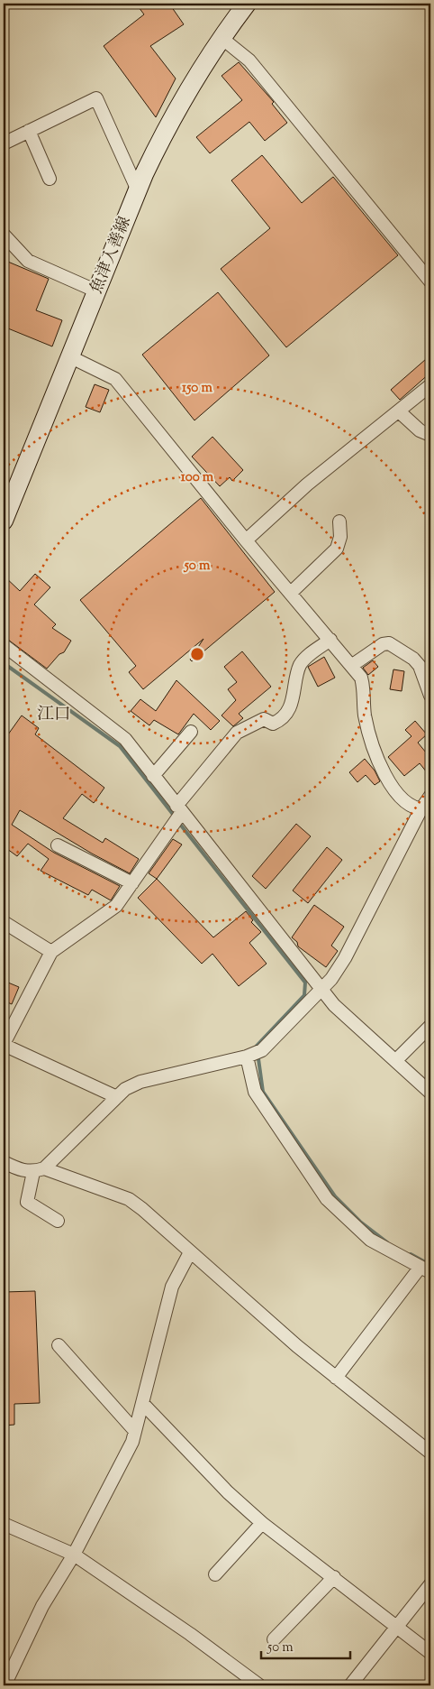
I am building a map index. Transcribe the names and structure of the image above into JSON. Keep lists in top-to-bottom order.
{
  "streets": {
    "main road": ["魚津入善線"]
  },
  "districts": ["江口"],
  "scale_bar": "50 m",
  "rings": ["150 m", "100 m", "50 m"]
}
